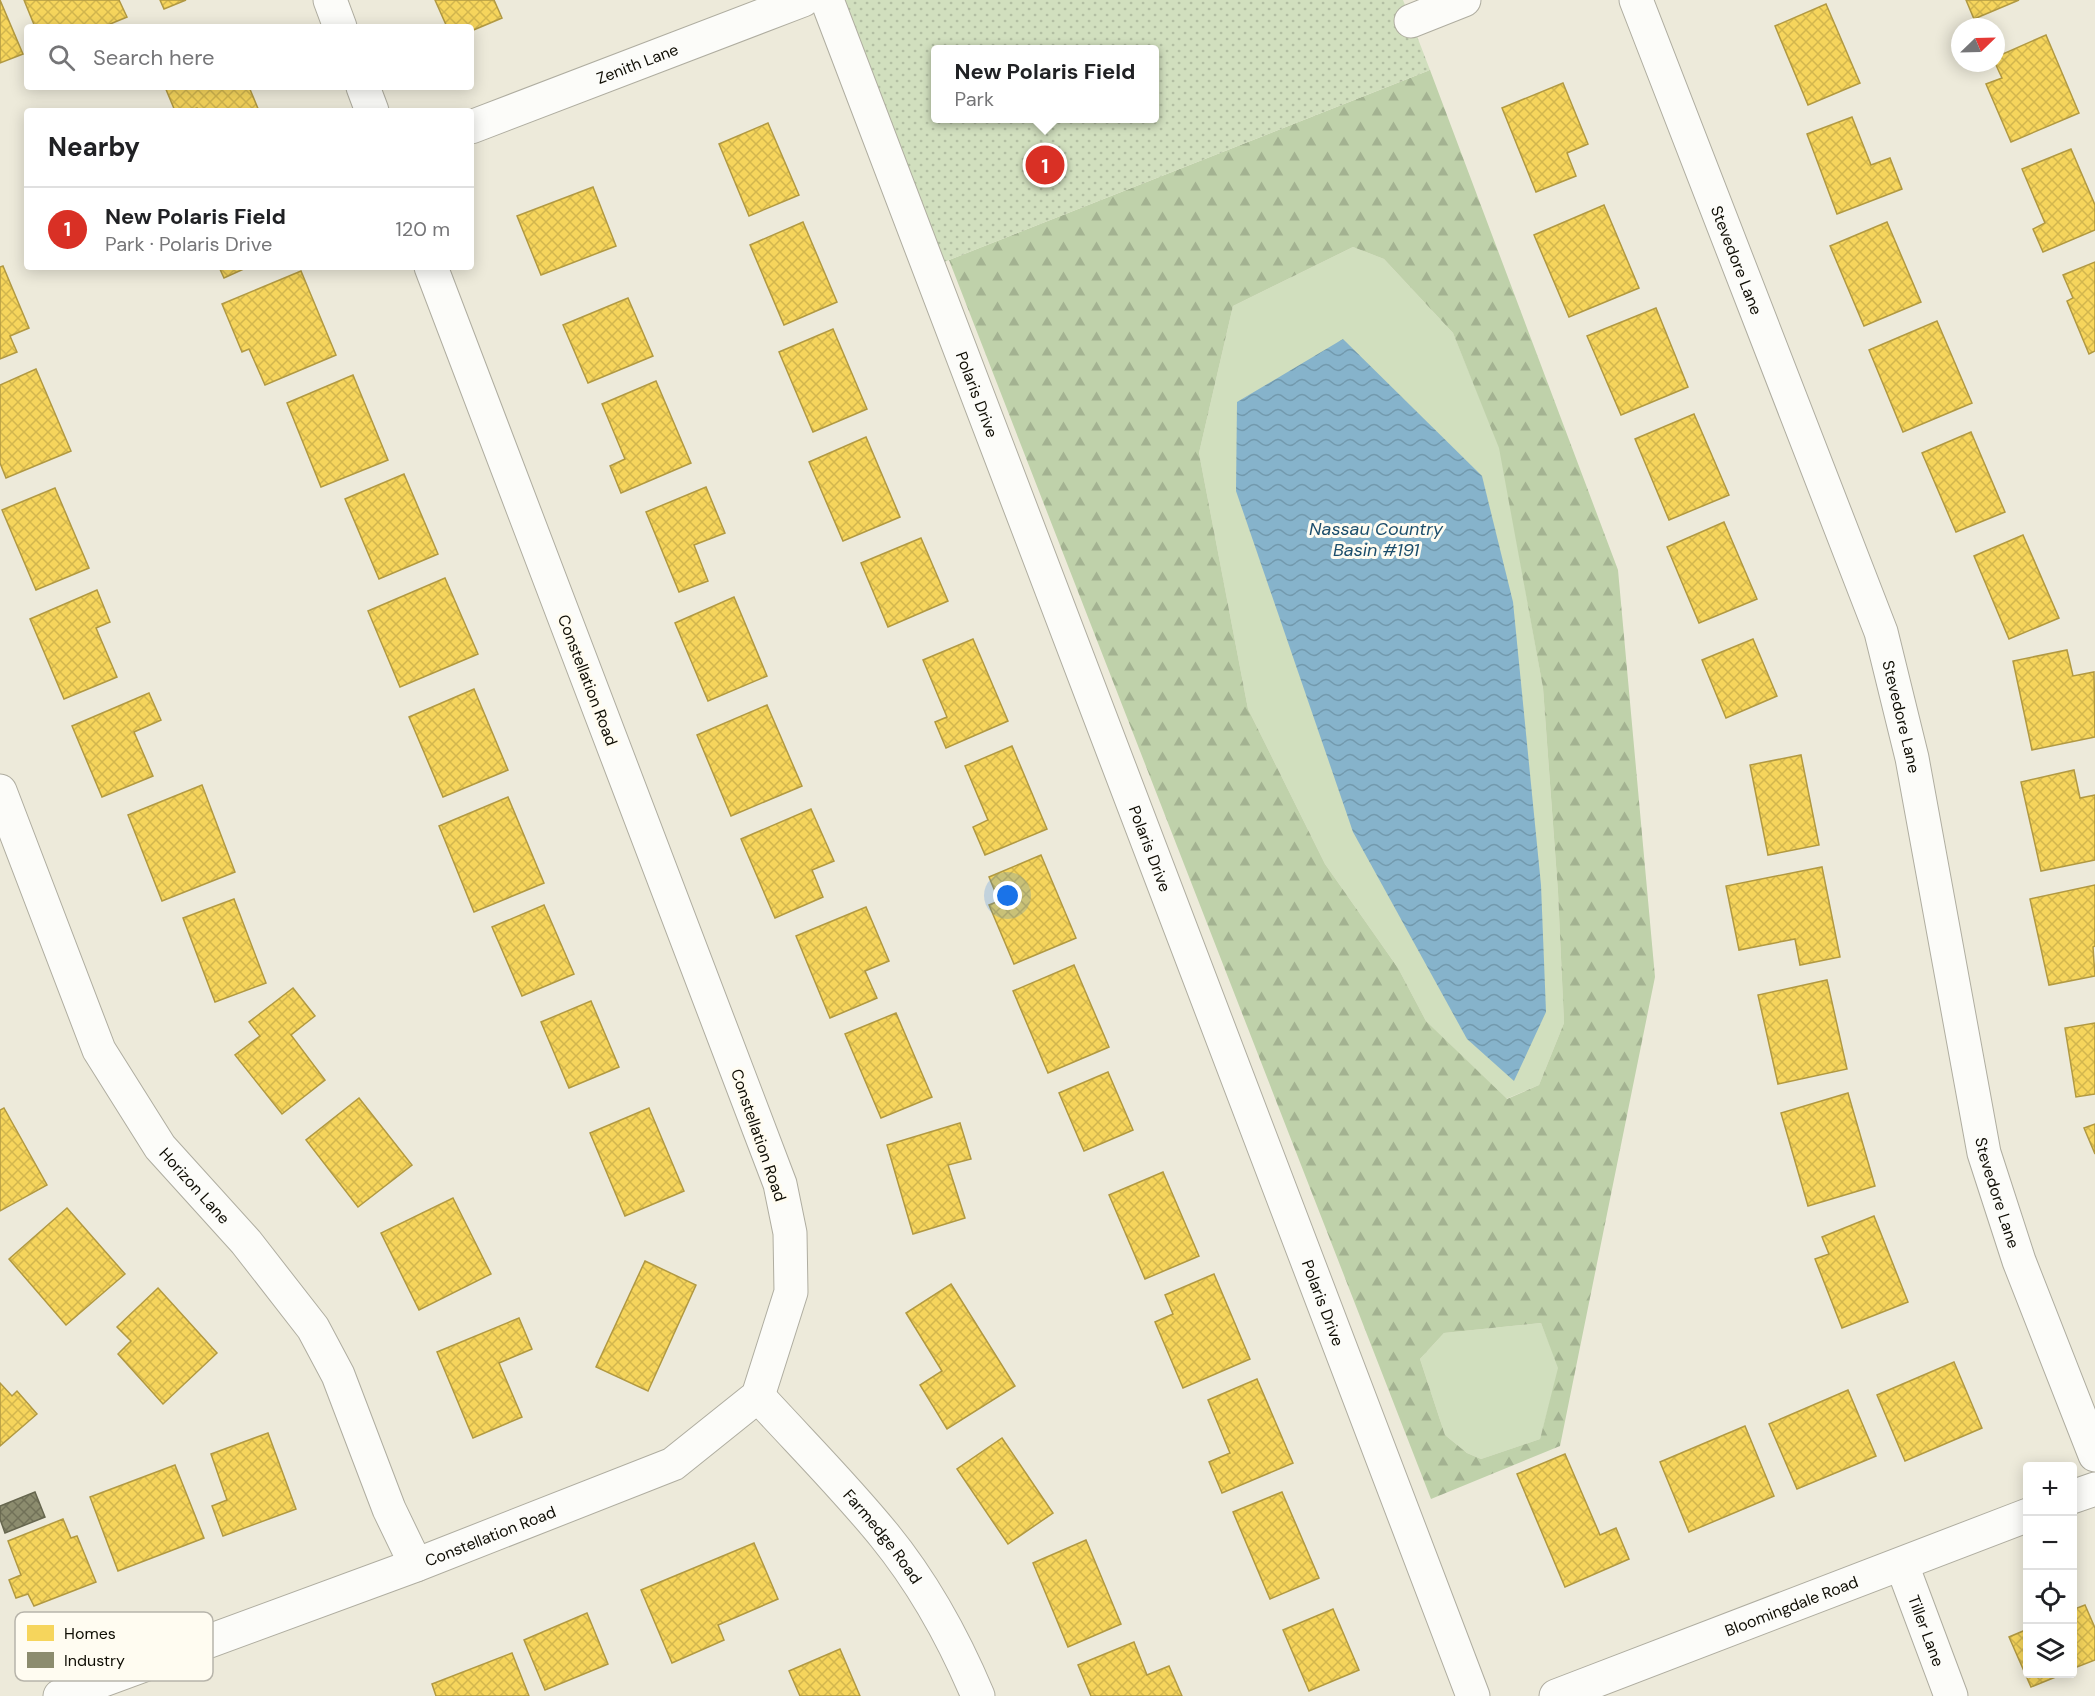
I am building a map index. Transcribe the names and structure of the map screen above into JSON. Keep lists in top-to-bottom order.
{
  "streets": {
    "street": [
      "Zenith Lane",
      "Stevedore Lane",
      "Polaris Drive",
      "Constellation Road",
      "Horizon Lane",
      "Farmedge Road",
      "Bloomingdale Road",
      "Tiller Lane"
    ]
  },
  "crossings": [
    ["Constellation Road", "Horizon Lane"],
    ["Constellation Road", "Farmedge Road"],
    ["Bloomingdale Road", "Tiller Lane"]
  ],
  "water": ["Nassau Country Basin #191"],
  "legend": ["Homes", "Industry"],
  "north": "top right",
  "page": {
    "search": "Search here",
    "popup": ["New Polaris Field", "Park"],
    "heading": "Nearby",
    "pins": "1",
    "list": [
      {
        "mark": "1",
        "name": "New Polaris Field",
        "note": "Park · Polaris Drive",
        "value": "120 m"
      }
    ],
    "map_buttons": ["+", "−"]
  }
}
